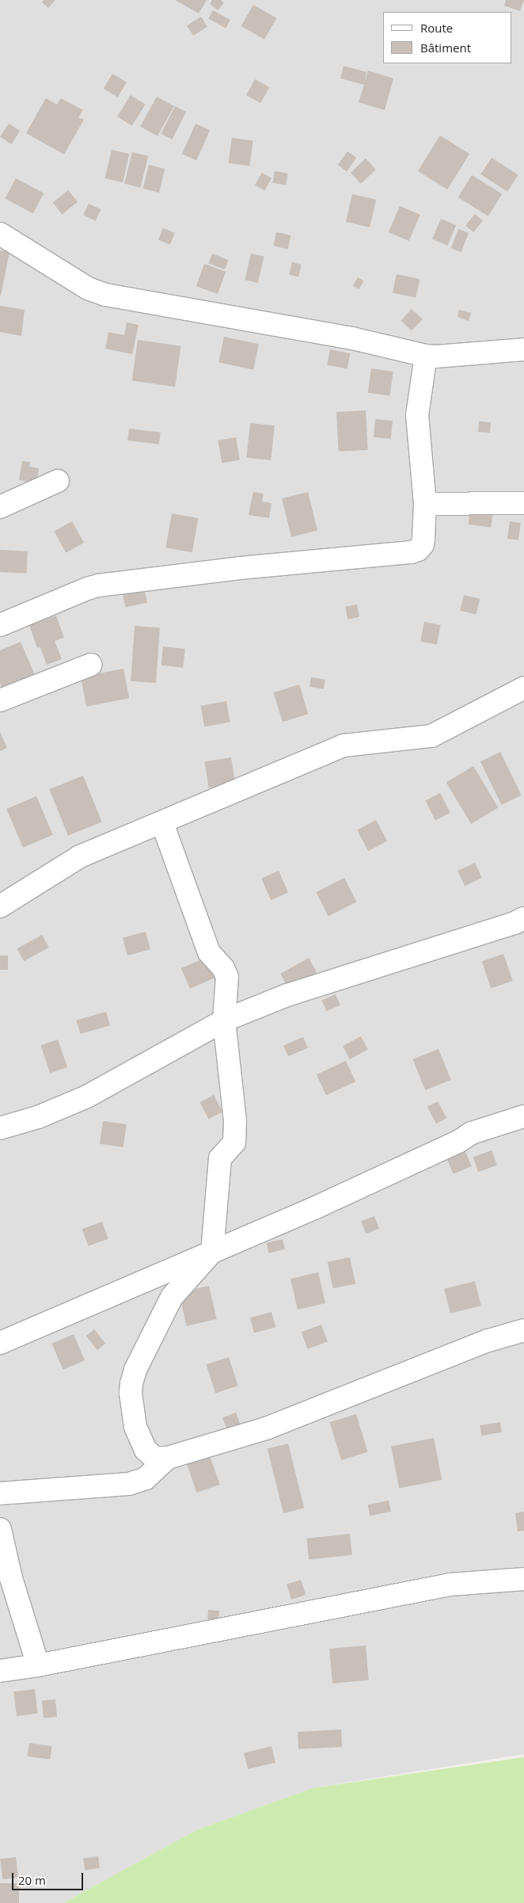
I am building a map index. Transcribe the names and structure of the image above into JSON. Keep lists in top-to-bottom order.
{
  "legend": ["Route", "Bâtiment"],
  "scale_bar": "20 m"
}
